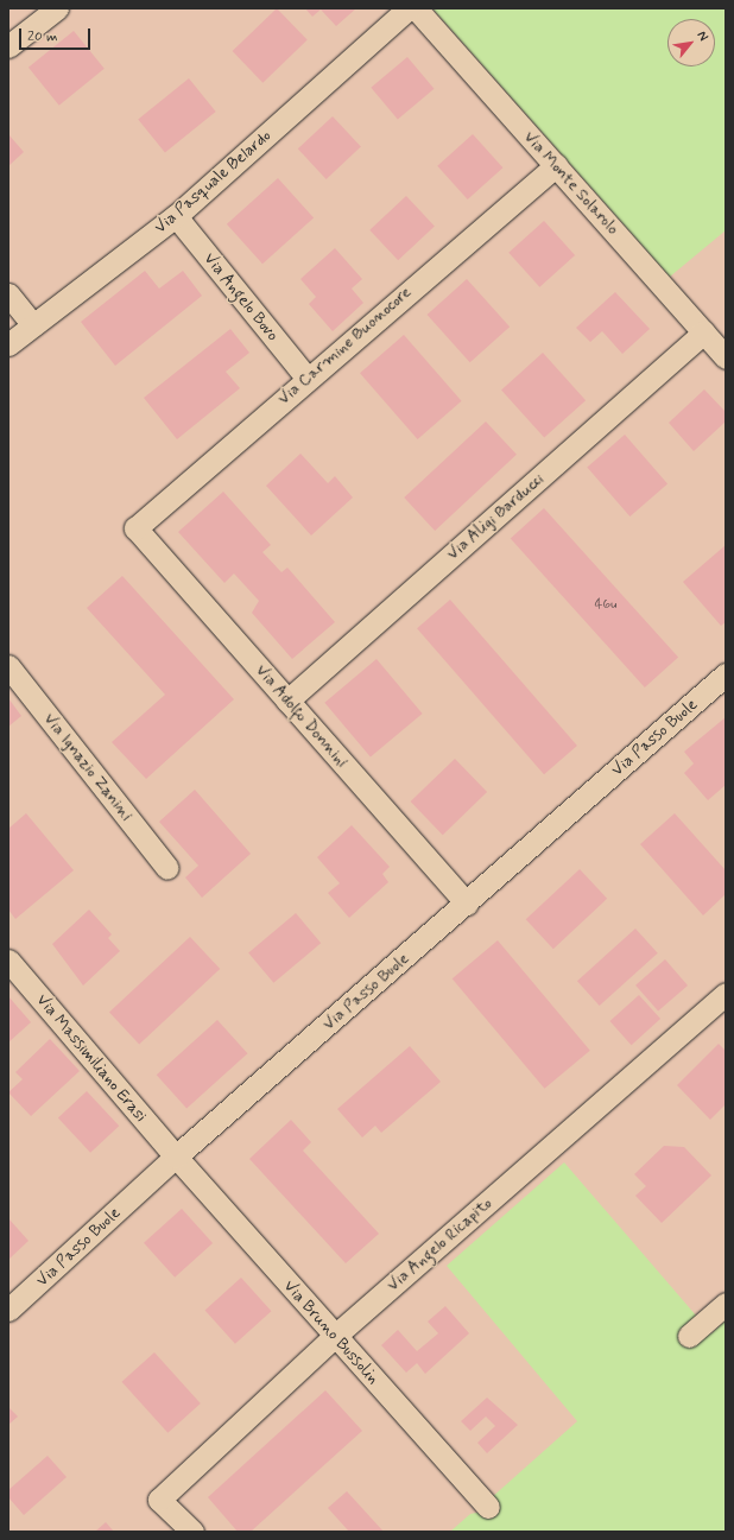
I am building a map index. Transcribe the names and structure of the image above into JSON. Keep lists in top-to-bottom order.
{
  "streets": {
    "street": [
      "Via Pasquale Belardo",
      "Via Monte Solarolo",
      "Via Angelo Bovo",
      "Via Carmine Buonocore",
      "Via Aligi Barducci",
      "Via Adolfo Donnini",
      "Via Passo Buole",
      "Via Ignazio Zanini",
      "Via Massimiliano Erasi",
      "Via Angelo Ricapito",
      "Via Bruno Bussolin"
    ]
  },
  "crossings": [
    ["Via Pasquale Belardo", "Via Angelo Bovo"],
    ["Via Monte Solarolo", "Via Carmine Buonocore"],
    ["Via Monte Solarolo", "Via Aligi Barducci"],
    ["Via Angelo Bovo", "Via Carmine Buonocore"],
    ["Via Carmine Buonocore", "Via Adolfo Donnini"],
    ["Via Aligi Barducci", "Via Adolfo Donnini"],
    ["Via Adolfo Donnini", "Via Passo Buole"],
    ["Via Passo Buole", "Via Massimiliano Erasi"],
    ["Via Passo Buole", "Via Bruno Bussolin"],
    ["Via Massimiliano Erasi", "Via Bruno Bussolin"],
    ["Via Angelo Ricapito", "Via Bruno Bussolin"]
  ],
  "house_numbers": ["46u"],
  "scale_bar": "20 m",
  "north": "top right"
}
